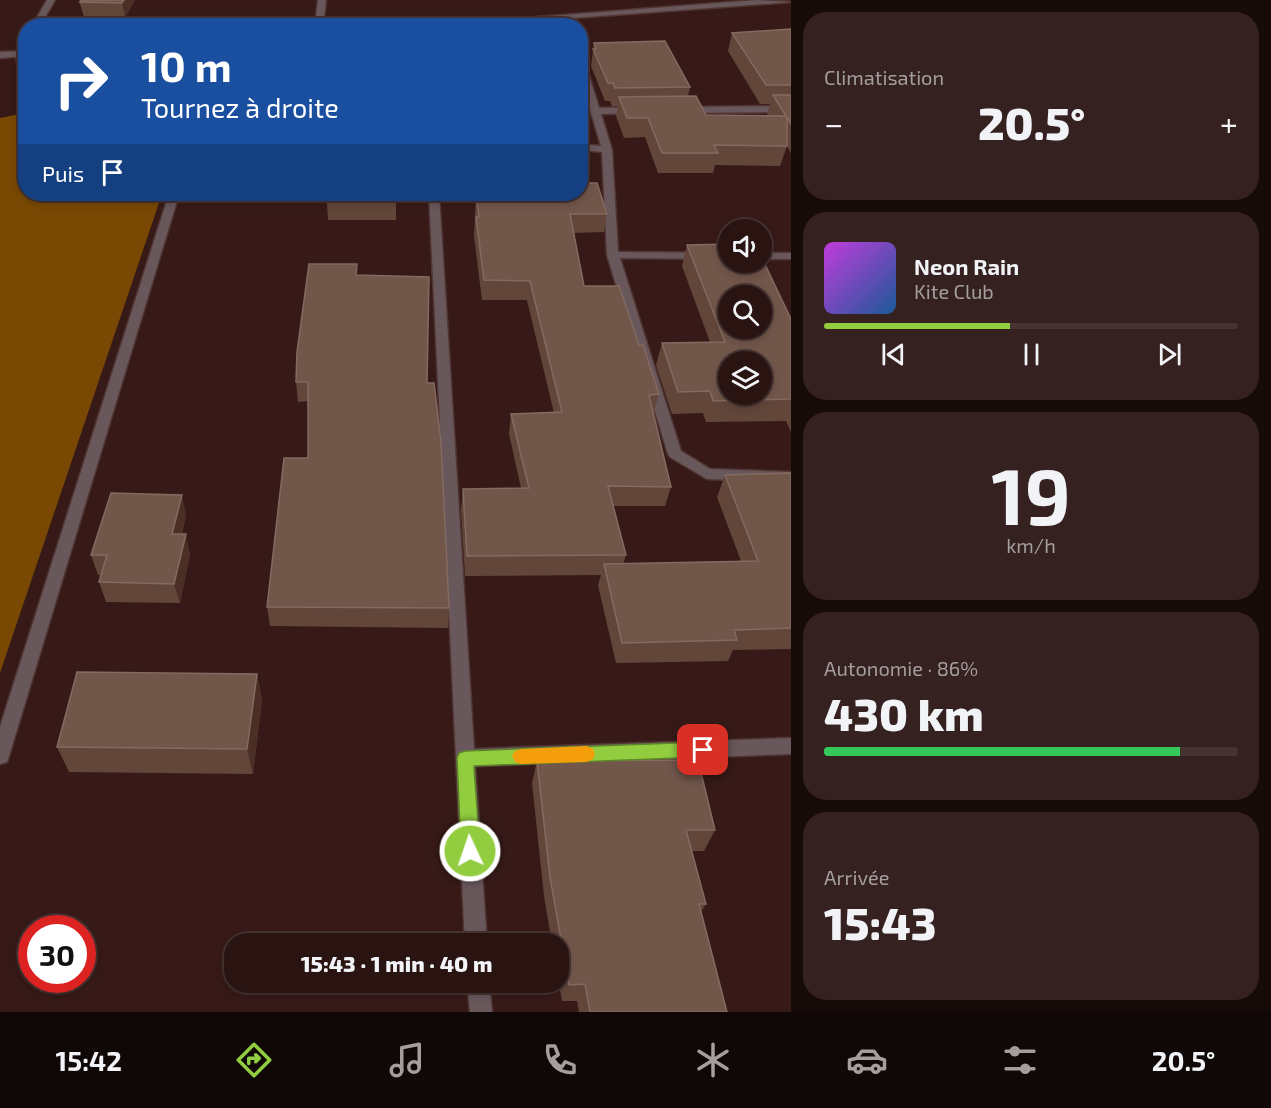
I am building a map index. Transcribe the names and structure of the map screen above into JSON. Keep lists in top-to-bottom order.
{
  "page": {
    "tile": [
      "Climatisation",
      ["19", "km/h"],
      ["Autonomie · 86%", "430 km"],
      ["Arrivée", "15:43"]
    ],
    "turn": ["10 m", "Tournez à droite"],
    "heat": ["−", "20.5°", "+"],
    "then": "Puis",
    "song": ["Neon Rain", "Kite Club"],
    "limit": "30",
    "trip": "15:43 · 1 min · 40 m",
    "tabs": ["15:42", "20.5°"]
  }
}
